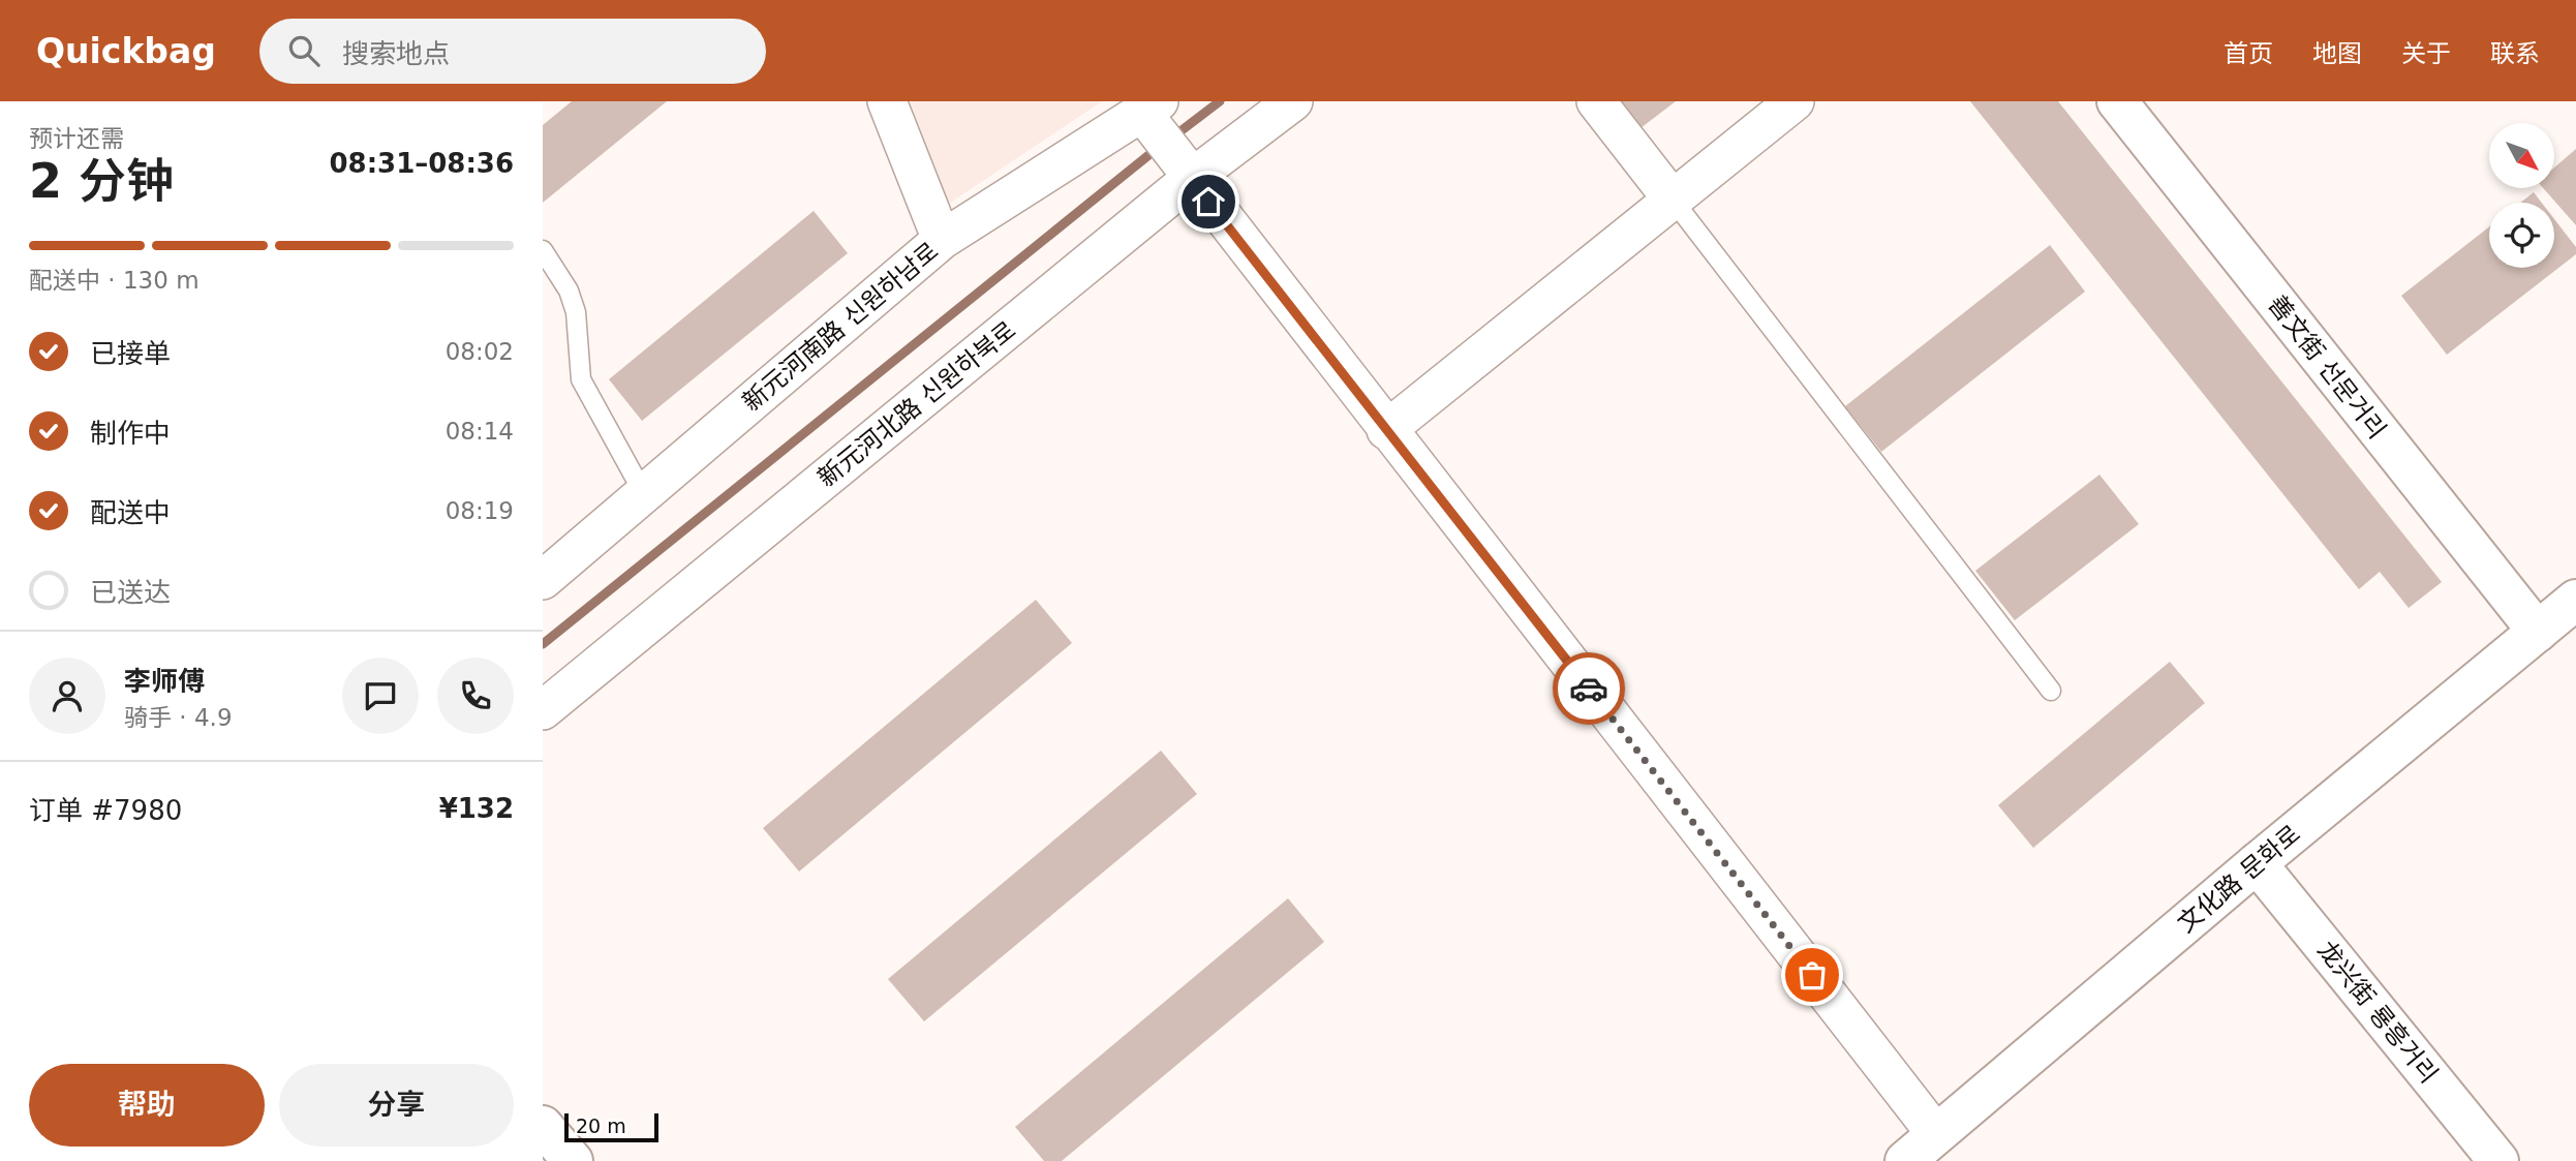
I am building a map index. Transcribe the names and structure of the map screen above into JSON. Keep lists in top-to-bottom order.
{
  "streets": {
    "main road": ["善文街 선문거리", "文化路 문화로", "龙兴街 룡흥거리"],
    "street": ["新元河南路 신원하남로", "新元河北路 신원하북로"]
  },
  "crossings": [
    ["善文街 선문거리", "文化路 문화로"],
    ["文化路 문화로", "龙兴街 룡흥거리"]
  ],
  "scale_bar": "20 m",
  "north": "bottom right",
  "page": {
    "header": "Quickbag",
    "search": "搜索地点",
    "nav": [
      "首页",
      "地图",
      "关于",
      "联系"
    ],
    "heading": ["2 分钟", "预计还需", "08:31–08:36"],
    "panel": [
      "李师傅",
      "骑手 · 4.9",
      "订单 #7980",
      "¥132"
    ],
    "bar": "配送中 · 130 m",
    "list": [
      ["已接单", "08:02"],
      ["制作中", "08:14"],
      ["配送中", "08:19"],
      "已送达"
    ],
    "buttons": ["帮助", "分享"],
    "scale": "20 m"
  }
}
